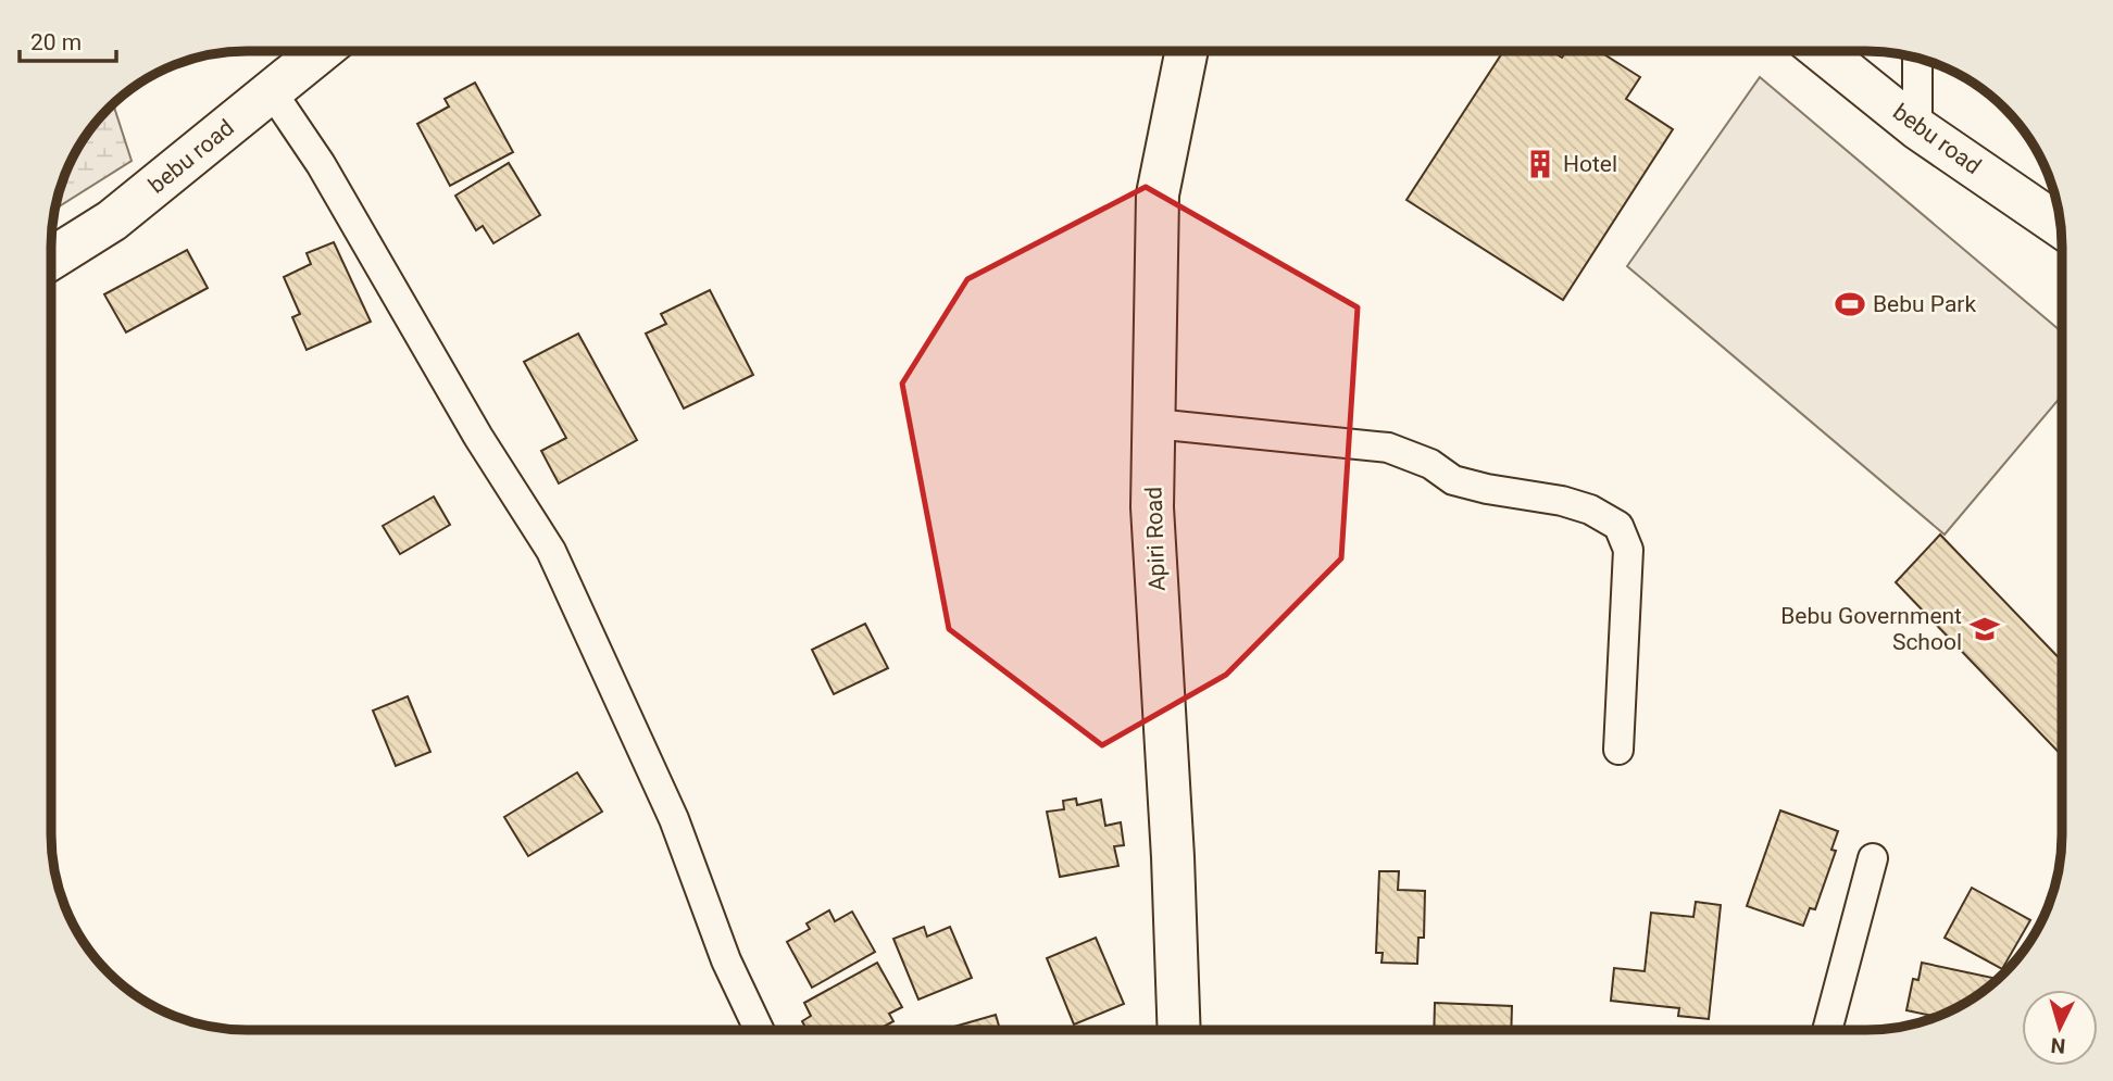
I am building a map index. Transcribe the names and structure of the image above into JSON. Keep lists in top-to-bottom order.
{
  "streets": {
    "street": ["bebu road", "Apiri Road"]
  },
  "places": {
    "building": ["Hotel"],
    "sports": ["Bebu Park"],
    "school or university": ["Bebu Government School"]
  },
  "scale_bar": "20 m",
  "north": "bottom"
}
